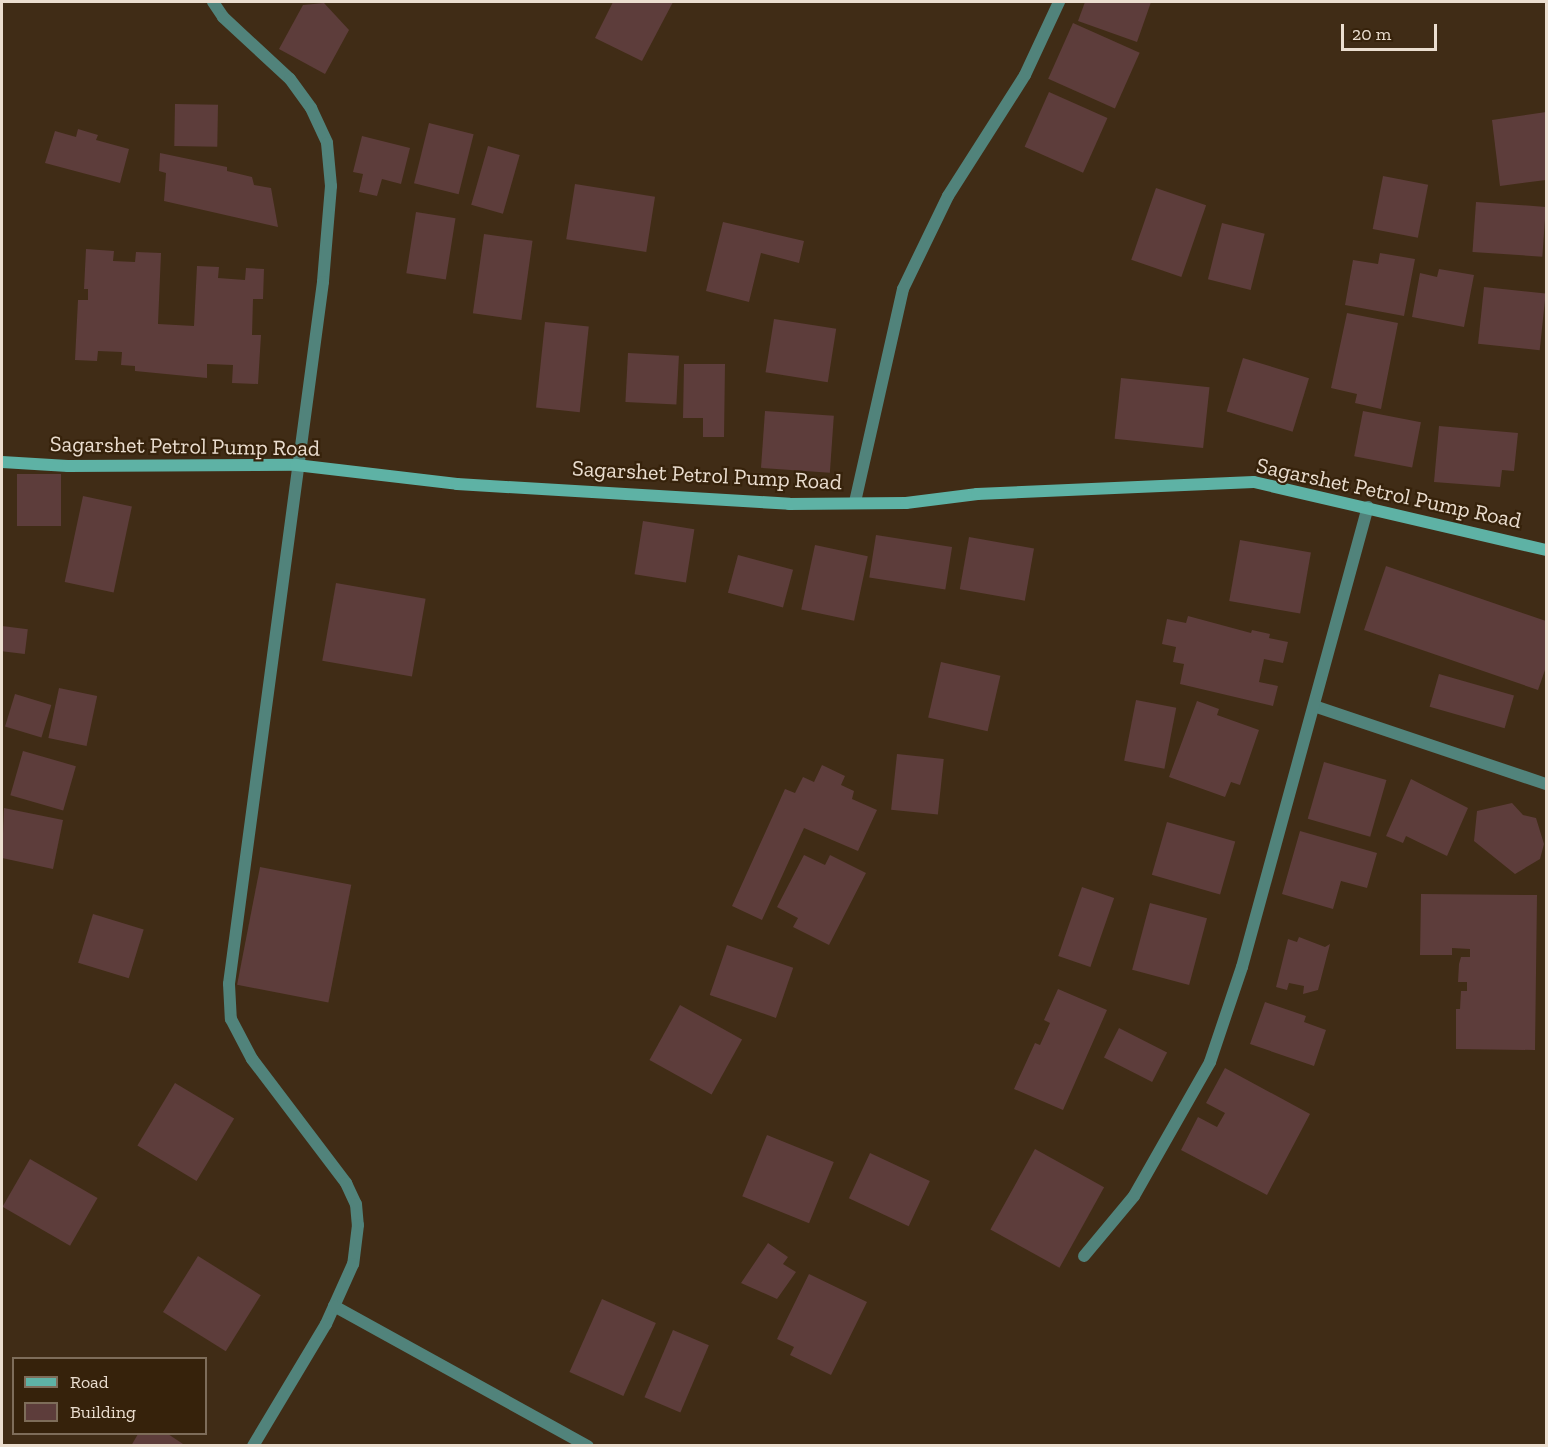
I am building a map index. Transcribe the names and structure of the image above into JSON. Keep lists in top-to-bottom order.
{
  "streets": {
    "street": ["Sagarshet Petrol Pump Road"]
  },
  "legend": ["Road", "Building"],
  "scale_bar": "20 m"
}
